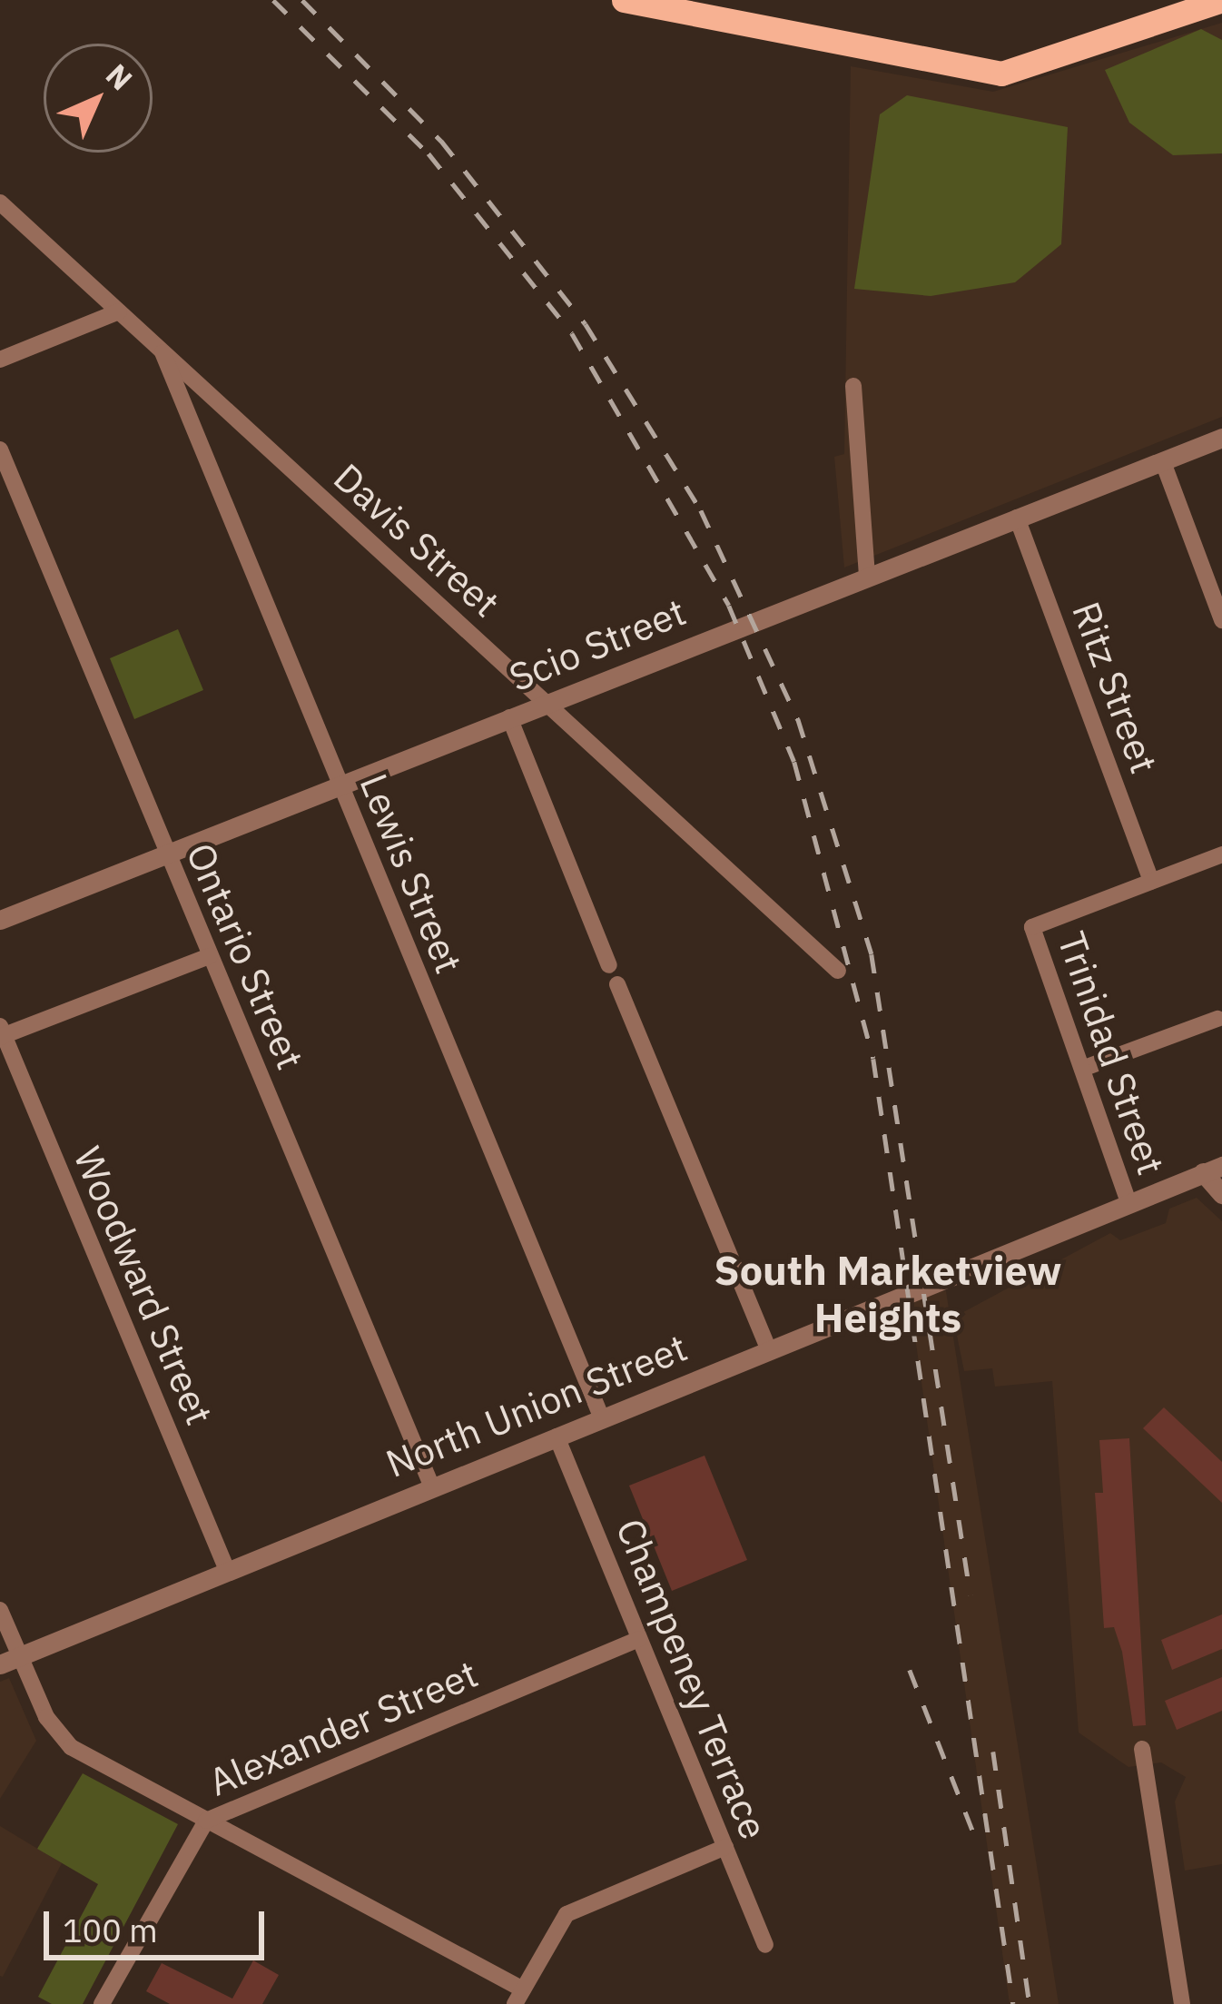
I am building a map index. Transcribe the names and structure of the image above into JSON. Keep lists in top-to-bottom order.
{
  "streets": {
    "street": [
      "Davis Street",
      "Scio Street",
      "Ritz Street",
      "Lewis Street",
      "Ontario Street",
      "Trinidad Street",
      "Woodward Street",
      "North Union Street",
      "Champeney Terrace",
      "Alexander Street"
    ]
  },
  "crossings": [
    ["Davis Street", "Scio Street"],
    ["Davis Street", "Lewis Street"],
    ["Scio Street", "Ritz Street"],
    ["Scio Street", "Lewis Street"],
    ["Scio Street", "Ontario Street"],
    ["Ritz Street", "Trinidad Street"],
    ["Lewis Street", "North Union Street"],
    ["Ontario Street", "North Union Street"],
    ["Trinidad Street", "North Union Street"],
    ["Woodward Street", "North Union Street"],
    ["North Union Street", "Champeney Terrace"],
    ["Champeney Terrace", "Alexander Street"]
  ],
  "districts": ["South Marketview Heights"],
  "scale_bar": "100 m",
  "north": "top right"
}
